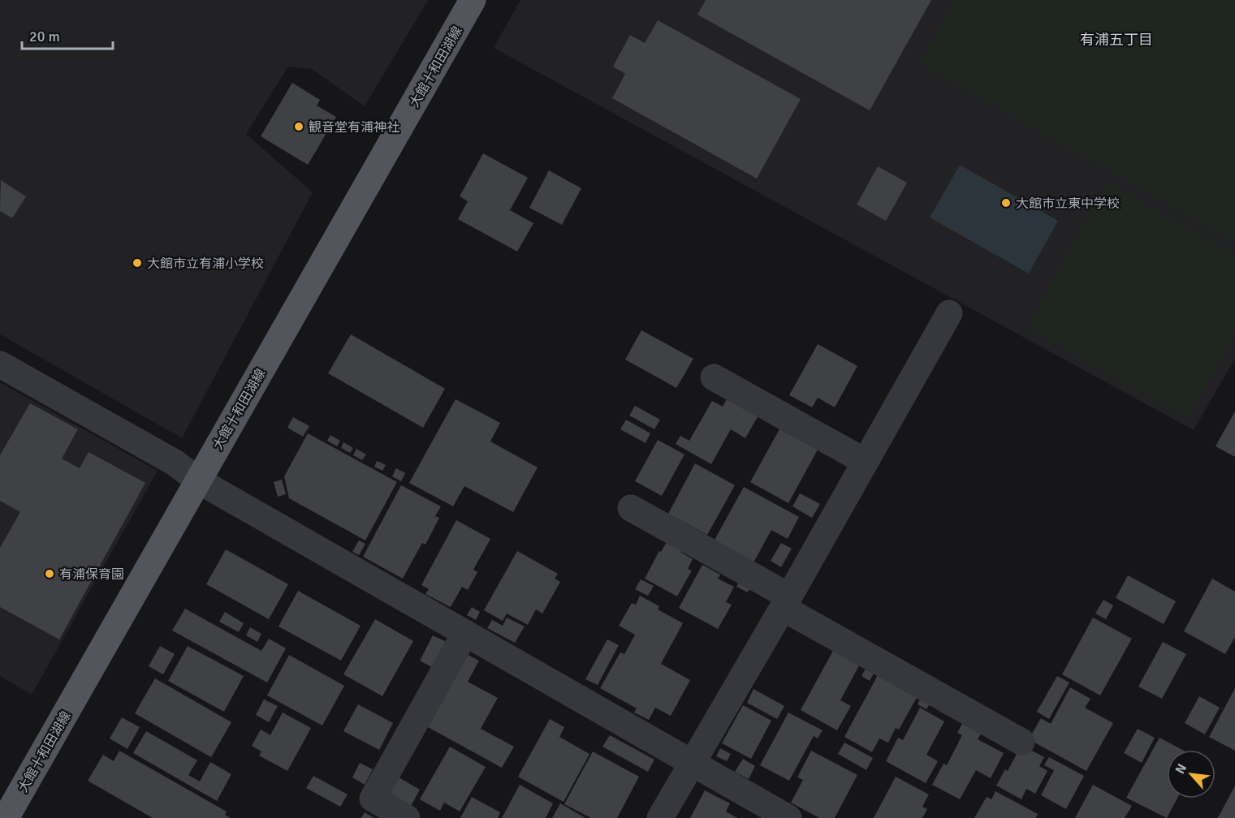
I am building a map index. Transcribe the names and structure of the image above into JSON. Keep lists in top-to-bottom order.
{
  "streets": {
    "main road": ["大館十和田湖線"]
  },
  "districts": ["有浦五丁目"],
  "places": [
    "観音堂有浦神社",
    "大館市立東中学校",
    "大館市立有浦小学校",
    "有浦保育園"
  ],
  "scale_bar": "20 m",
  "north": "top left"
}
